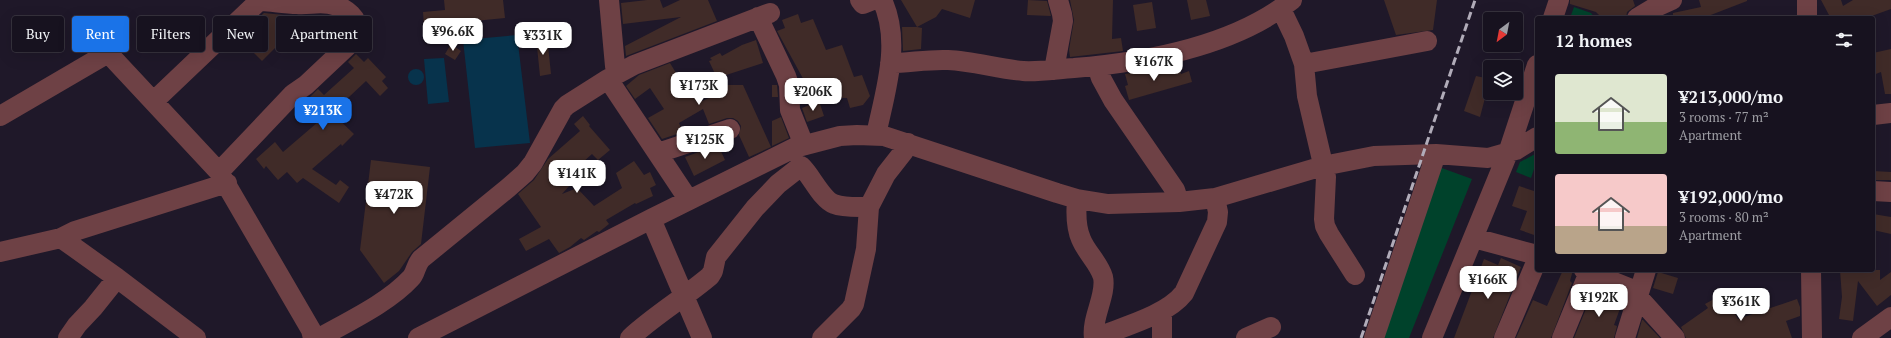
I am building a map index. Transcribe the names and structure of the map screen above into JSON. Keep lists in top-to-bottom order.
{
  "north": "bottom left",
  "page": {
    "chip": [
      "Buy",
      "Rent",
      "Filters",
      "New",
      "Apartment"
    ],
    "heading": "12 homes",
    "price": [
      "¥96.6K",
      "¥331K",
      "¥167K",
      "¥173K",
      "¥206K",
      "¥213K",
      "¥125K",
      "¥141K",
      "¥472K",
      "¥166K",
      "¥192K",
      "¥361K"
    ],
    "list": [
      {
        "name": "¥213,000/mo",
        "note": "3 rooms · 77 m² · Apartment"
      },
      {
        "name": "¥192,000/mo",
        "note": "3 rooms · 80 m² · Apartment"
      }
    ]
  }
}
